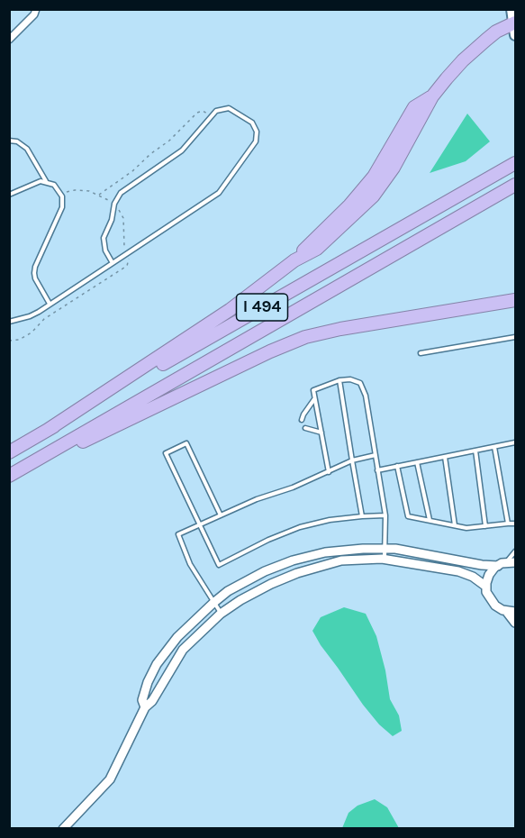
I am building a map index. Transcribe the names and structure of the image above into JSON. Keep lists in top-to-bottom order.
{
  "streets": {
    "highway": ["I 494"]
  }
}
